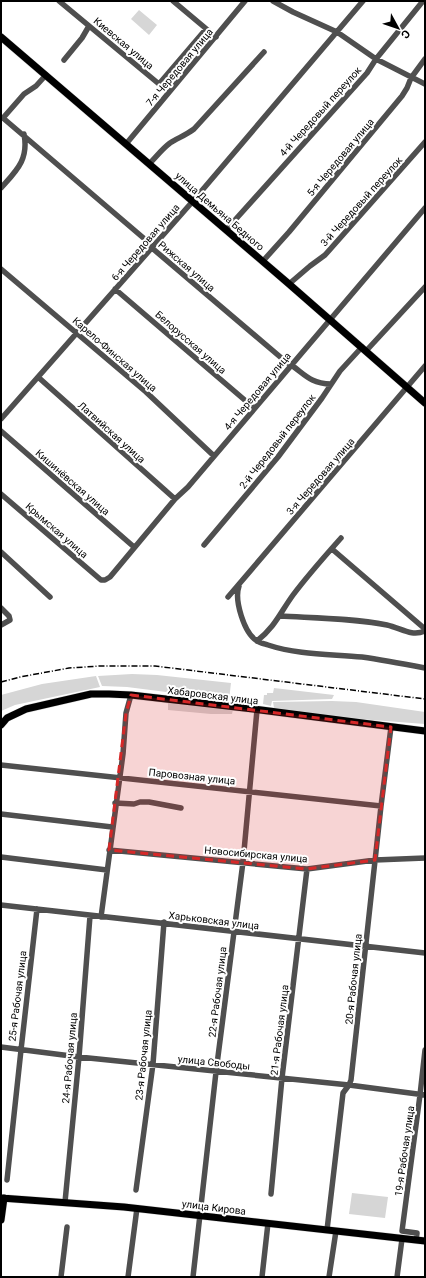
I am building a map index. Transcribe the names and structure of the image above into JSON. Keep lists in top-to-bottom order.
{
  "streets": {
    "main road": ["улица Демьяна Бедного", "Хабаровская улица", "улица Кирова"],
    "street": [
      "Киевская улица",
      "7-я Чередовая улица",
      "4-й Чередовый переулок",
      "5-я Чередовая улица",
      "3-й Чередовый переулок",
      "6-я Чередовая улица",
      "Рижская улица",
      "Белорусская улица",
      "Карело-Финская улица",
      "4-я Чередовая улица",
      "Латвийская улица",
      "2-й Чередовый переулок",
      "3-я Чередовая улица",
      "Кишинёвская улица",
      "Крымская улица",
      "Паровозная улица",
      "Новосибирская улица",
      "Харьковская улица",
      "20-я Рабочая улица",
      "22-я Рабочая улица",
      "25-я Рабочая улица",
      "21-я Рабочая улица",
      "23-я Рабочая улица",
      "24-я Рабочая улица",
      "улица Свободы",
      "19-я Рабочая улица"
    ]
  },
  "crossings": [
    ["7-я Чередовая улица", "улица Демьяна Бедного"],
    ["4-й Чередовый переулок", "улица Демьяна Бедного"],
    ["5-я Чередовая улица", "улица Демьяна Бедного"],
    ["3-й Чередовый переулок", "улица Демьяна Бедного"],
    ["улица Демьяна Бедного", "6-я Чередовая улица"],
    ["улица Демьяна Бедного", "Рижская улица"],
    ["улица Демьяна Бедного", "4-я Чередовая улица"],
    ["улица Демьяна Бедного", "2-й Чередовый переулок"],
    ["улица Демьяна Бедного", "3-я Чередовая улица"],
    ["6-я Чередовая улица", "Рижская улица"],
    ["6-я Чередовая улица", "Белорусская улица"],
    ["6-я Чередовая улица", "Карело-Финская улица"],
    ["6-я Чередовая улица", "Латвийская улица"],
    ["Рижская улица", "4-я Чередовая улица"],
    ["Рижская улица", "2-й Чередовый переулок"],
    ["Белорусская улица", "4-я Чередовая улица"],
    ["Карело-Финская улица", "4-я Чередовая улица"],
    ["4-я Чередовая улица", "Латвийская улица"],
    ["4-я Чередовая улица", "Кишинёвская улица"],
    ["4-я Чередовая улица", "Крымская улица"],
    ["Хабаровская улица", "20-я Рабочая улица"],
    ["Хабаровская улица", "22-я Рабочая улица"],
    ["Паровозная улица", "20-я Рабочая улица"],
    ["Паровозная улица", "22-я Рабочая улица"],
    ["Новосибирская улица", "20-я Рабочая улица"],
    ["Новосибирская улица", "22-я Рабочая улица"],
    ["Новосибирская улица", "21-я Рабочая улица"],
    ["Харьковская улица", "20-я Рабочая улица"],
    ["Харьковская улица", "22-я Рабочая улица"],
    ["Харьковская улица", "25-я Рабочая улица"],
    ["Харьковская улица", "21-я Рабочая улица"],
    ["Харьковская улица", "23-я Рабочая улица"],
    ["Харьковская улица", "24-я Рабочая улица"],
    ["20-я Рабочая улица", "улица Свободы"],
    ["20-я Рабочая улица", "улица Кирова"],
    ["22-я Рабочая улица", "улица Свободы"],
    ["22-я Рабочая улица", "улица Кирова"],
    ["25-я Рабочая улица", "улица Свободы"],
    ["21-я Рабочая улица", "улица Свободы"],
    ["23-я Рабочая улица", "улица Свободы"],
    ["24-я Рабочая улица", "улица Свободы"],
    ["24-я Рабочая улица", "улица Кирова"],
    ["улица Свободы", "19-я Рабочая улица"],
    ["19-я Рабочая улица", "улица Кирова"]
  ],
  "north": "bottom right"
}
